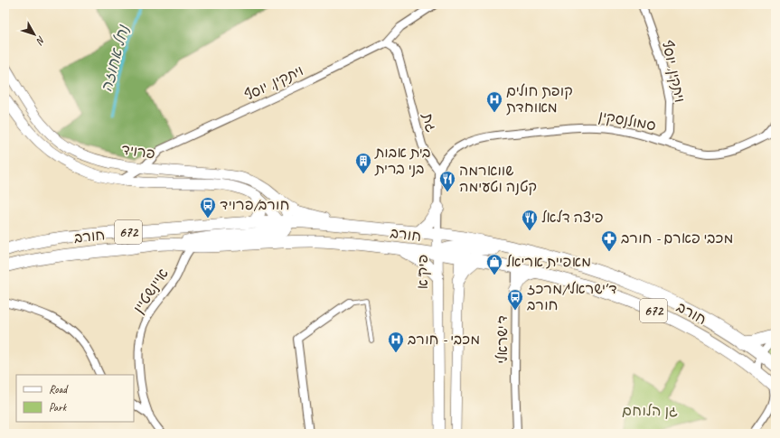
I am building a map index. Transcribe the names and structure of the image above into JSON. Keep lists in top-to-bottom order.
{
  "streets": {
    "main road": [
      "פרויד",
      "672",
      "חורב",
      "פיק\"א"
    ],
    "street": [
      "ויתקין, יוסף",
      "סמולנסקין",
      "גת",
      "איינשטיין",
      "ד'ישראלי"
    ]
  },
  "crossings": [
    ["ויתקין, יוסף", "סמולנסקין"],
    ["ויתקין, יוסף", "גת"],
    ["ויתקין, יוסף", "פרויד"],
    ["סמולנסקין", "גת"],
    ["פרויד", "חורב"],
    ["חורב", "פיק\"א"],
    ["חורב", "איינשטיין"],
    ["חורב", "ד'ישראלי"]
  ],
  "water": ["נחל אחוזה"],
  "parks": ["גן הלוחם"],
  "places": {
    "hospital": ["קופת חולים מאוחדת", "מכבי - חורב"],
    "building": ["בית אבות בני ברית"],
    "restaurant": ["שווארמה קטנה וטעימה", "פיצה דלאל"],
    "bus stop": ["חורב/פרויד", "ד׳ישראלי/מרכז חורב"],
    "pharmacy": ["מכבי פארם - חורב"],
    "shop": ["מאפיית אריאל"]
  },
  "legend": ["Road", "Park"],
  "north": "bottom right"
}
